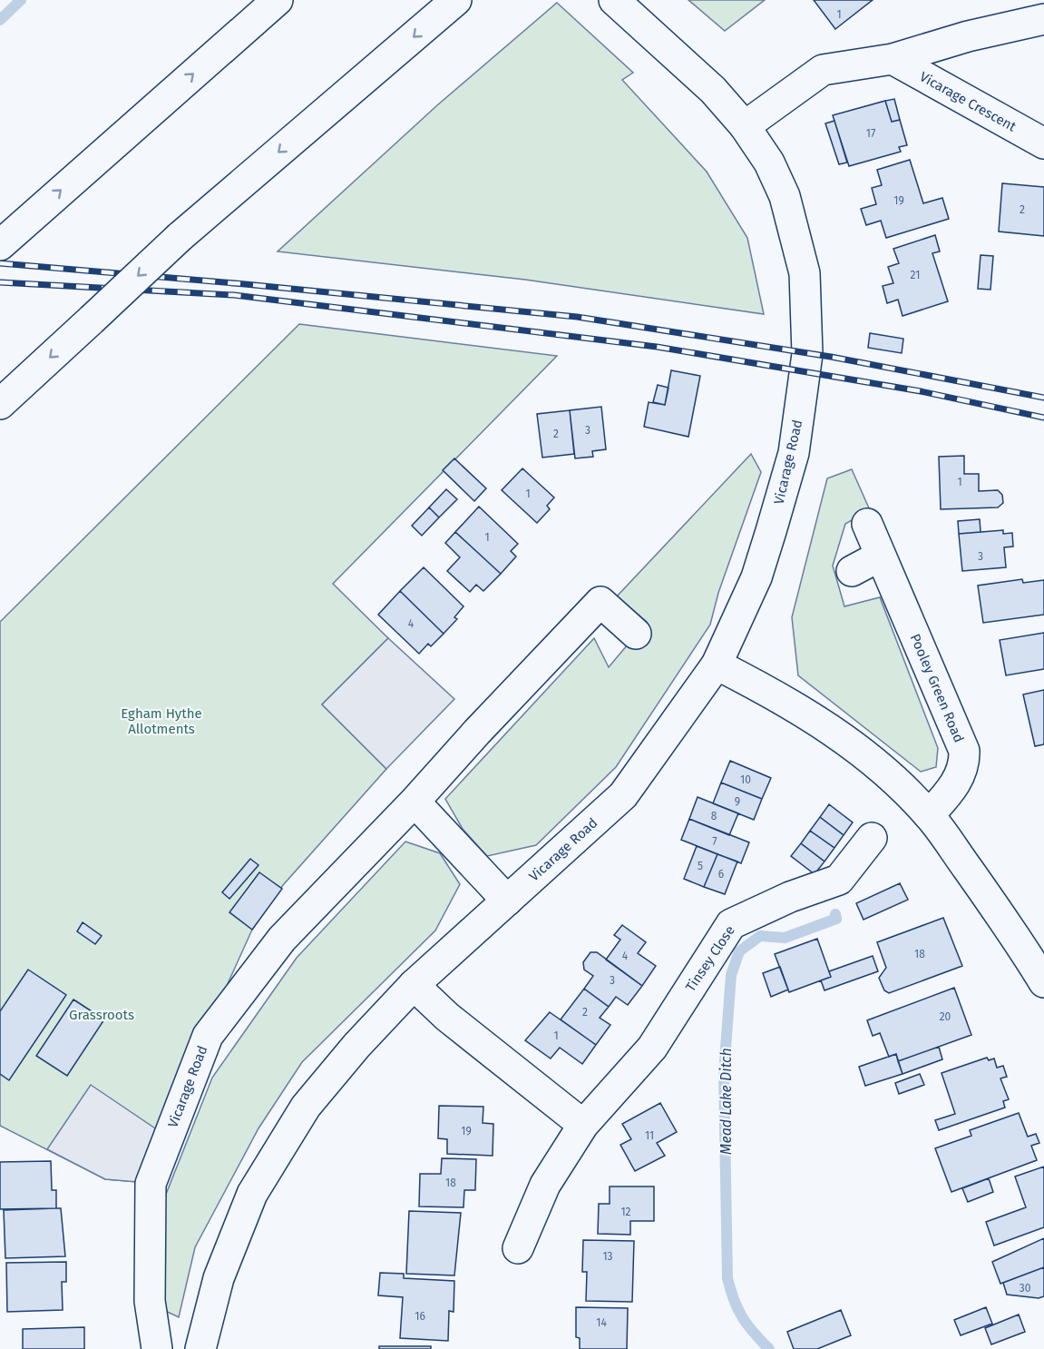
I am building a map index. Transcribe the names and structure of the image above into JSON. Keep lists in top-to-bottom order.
{
  "streets": {
    "main road": [
      "Vicarage Crescent",
      "Vicarage Road",
      "Pooley Green Road",
      "Tinsey Close"
    ]
  },
  "crossings": [
    ["Vicarage Crescent", "Vicarage Road"]
  ],
  "water": ["Mead Lake Ditch"],
  "parks": ["Egham Hythe Allotments", "Grassroots"],
  "house_numbers": [
    "1",
    "17",
    "19",
    "2",
    "21",
    "3",
    "2",
    "1",
    "1",
    "1",
    "3",
    "4",
    "10",
    "9",
    "8",
    "7",
    "5",
    "6",
    "18",
    "4",
    "3",
    "2",
    "20",
    "1",
    "19",
    "11",
    "18",
    "12",
    "13",
    "30",
    "16",
    "14"
  ]
}
